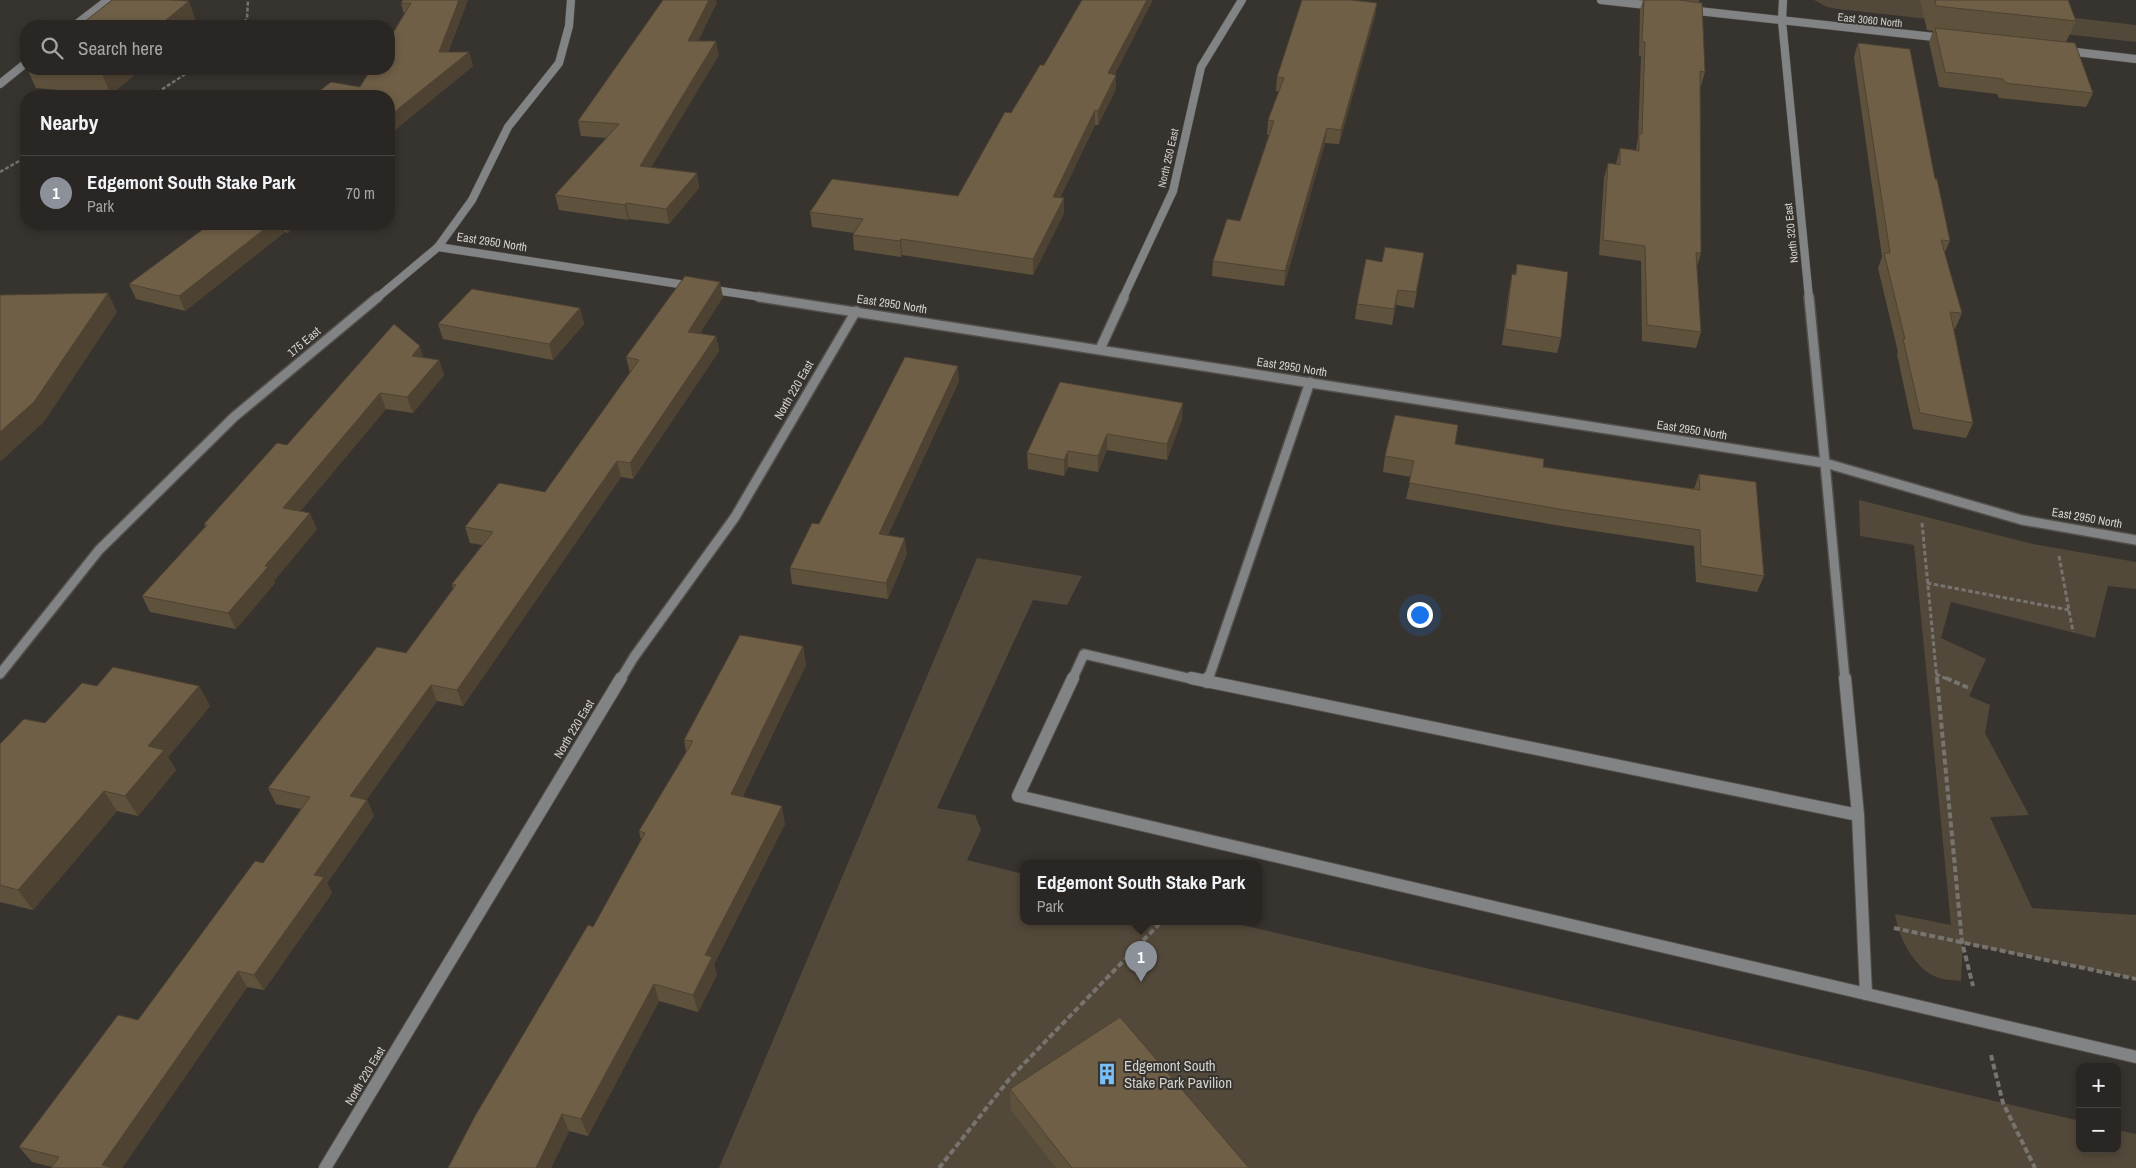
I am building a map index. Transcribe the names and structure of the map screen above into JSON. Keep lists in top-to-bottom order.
{
  "streets": {
    "street": [
      "East 3060 North",
      "North 250 East",
      "North 320 East",
      "East 2950 North",
      "175 East",
      "North 220 East"
    ]
  },
  "crossings": [
    ["East 3060 North", "North 320 East"],
    ["North 250 East", "East 2950 North"],
    ["North 320 East", "East 2950 North"],
    ["East 2950 North", "175 East"],
    ["East 2950 North", "North 220 East"]
  ],
  "places": {
    "building": ["Edgemont South Stake Park Pavilion"]
  },
  "page": {
    "search": "Search here",
    "heading": "Nearby",
    "list": [
      {
        "mark": "1",
        "name": "Edgemont South Stake Park",
        "note": "Park",
        "value": "70 m"
      }
    ],
    "popup": ["Edgemont South Stake Park", "Park"],
    "pins": "1",
    "map_buttons": ["+", "−"]
  }
}
